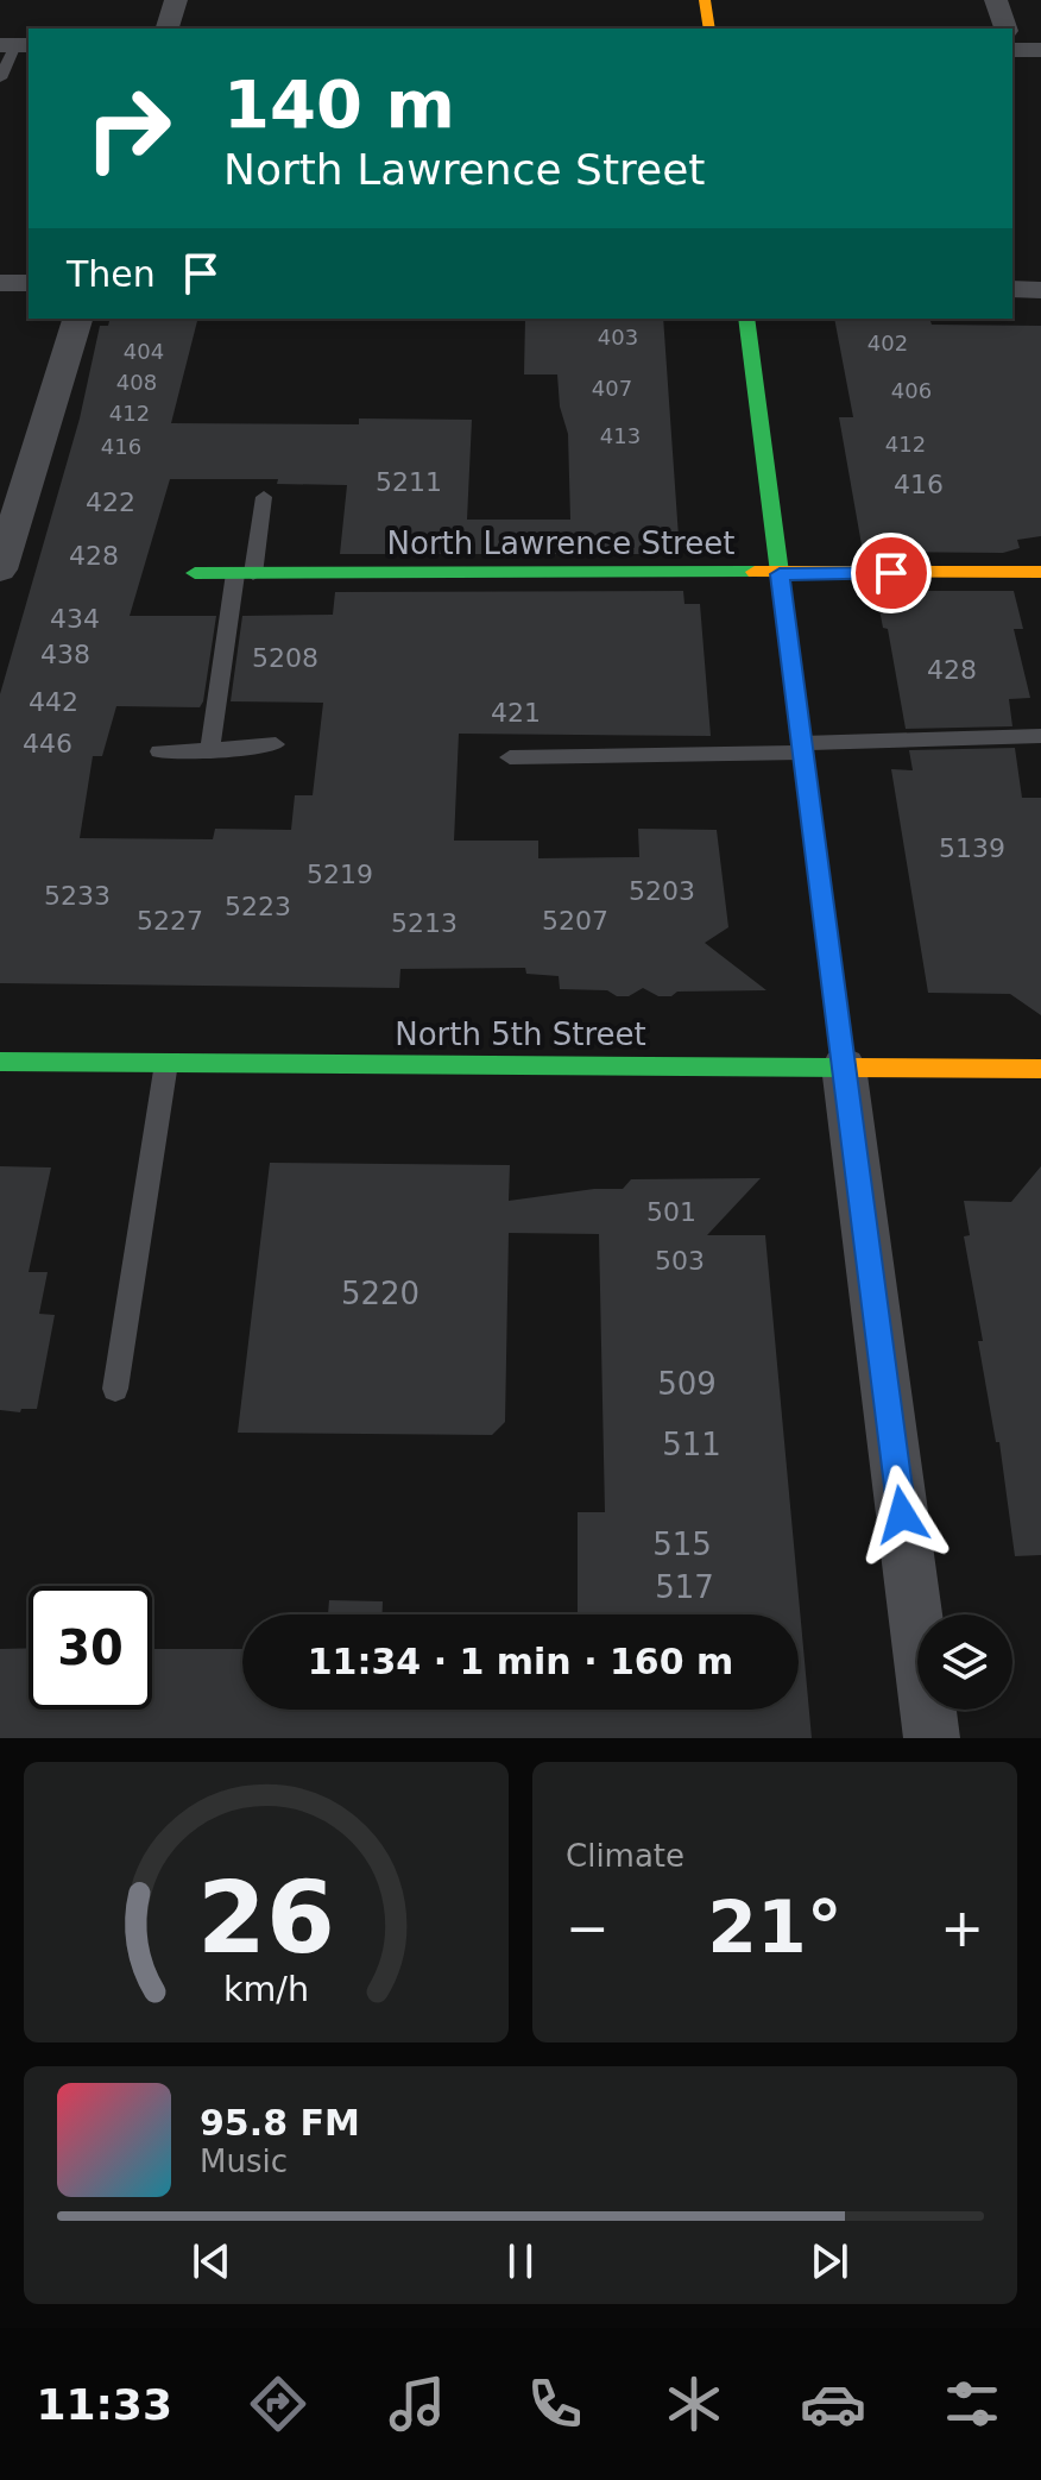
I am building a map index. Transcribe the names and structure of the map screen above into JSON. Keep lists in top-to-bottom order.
{
  "streets": {
    "street": ["North Lawrence Street", "North 5th Street"]
  },
  "house_numbers": [
    "403",
    "402",
    "404",
    "408",
    "407",
    "406",
    "412",
    "413",
    "412",
    "416",
    "5211",
    "416",
    "422",
    "428",
    "434",
    "438",
    "5208",
    "428",
    "442",
    "421",
    "446",
    "5139",
    "5219",
    "5203",
    "5233",
    "5223",
    "5227",
    "5207",
    "5213",
    "501",
    "503",
    "5220",
    "509",
    "511",
    "515",
    "517"
  ],
  "page": {
    "turn": ["140 m", "North Lawrence Street"],
    "then": "Then",
    "limit": "30",
    "trip": "11:34 · 1 min · 160 m",
    "tile": "Climate",
    "heat": ["−", "21°", "+"],
    "song": ["95.8 FM", "Music"],
    "tabs": "11:33",
    "gauge": ["26", "km/h"]
  }
}
